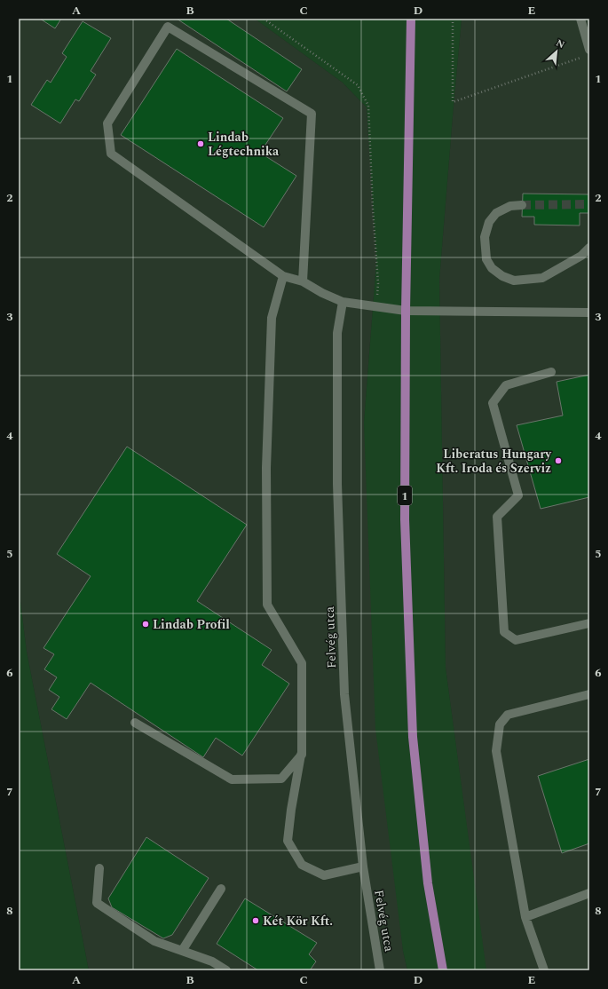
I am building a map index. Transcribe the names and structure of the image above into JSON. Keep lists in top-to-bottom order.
{
  "streets": {
    "main road": ["1"],
    "lane": ["Felvég utca"]
  },
  "places": [
    "Lindab Légtechnika",
    "Liberatus Hungary Kft. Iroda és Szerviz",
    "Lindab Profil",
    "Két Kör Kft."
  ],
  "north": "top right",
  "grid": {
    "columns": [
      "A",
      "B",
      "C",
      "D",
      "E"
    ],
    "rows": [
      "1",
      "2",
      "3",
      "4",
      "5",
      "6",
      "7",
      "8"
    ]
  }
}
